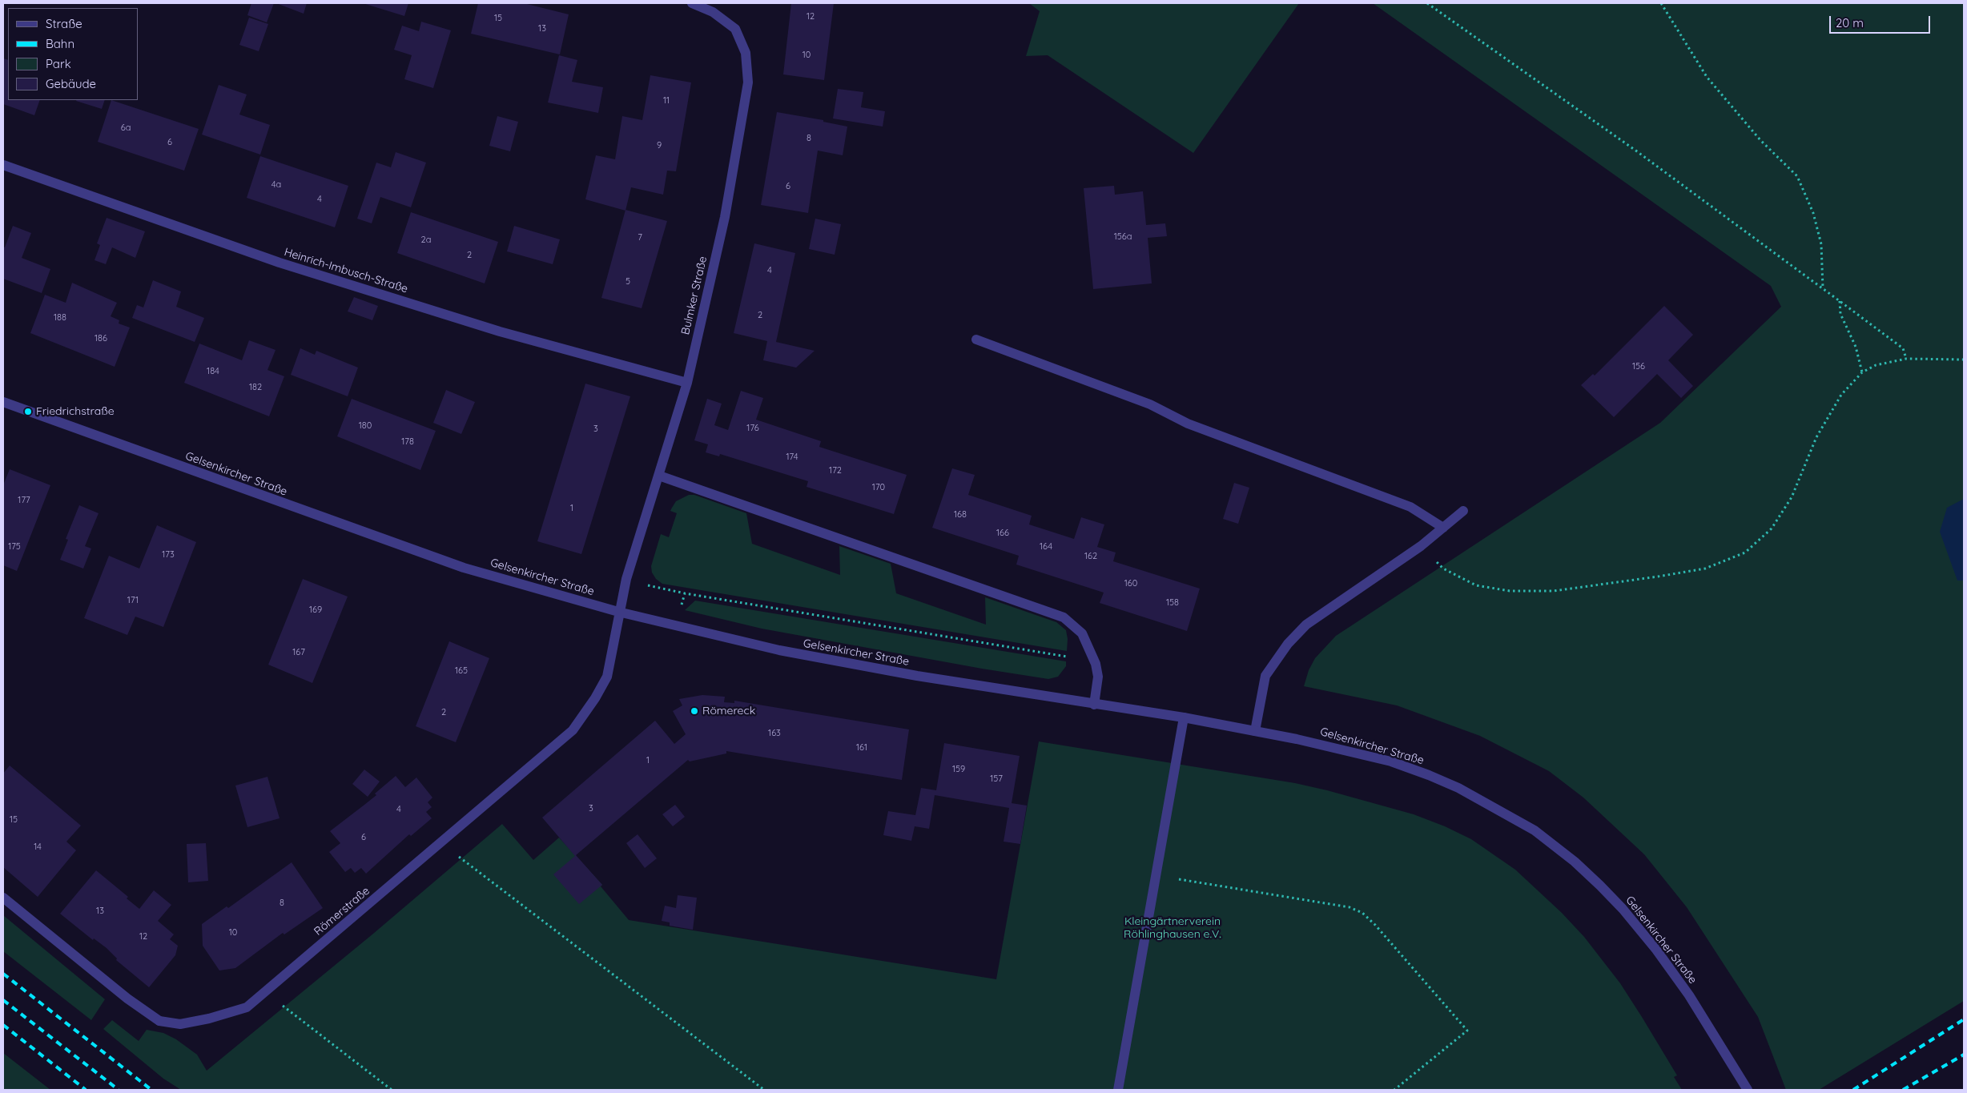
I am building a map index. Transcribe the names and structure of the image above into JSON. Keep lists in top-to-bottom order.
{
  "streets": {
    "street": [
      "Heinrich-Imbusch-Straße",
      "Bulmker Straße",
      "Gelsenkircher Straße",
      "Römerstraße"
    ]
  },
  "crossings": [
    ["Heinrich-Imbusch-Straße", "Bulmker Straße"],
    ["Bulmker Straße", "Gelsenkircher Straße"],
    ["Bulmker Straße", "Römerstraße"],
    ["Gelsenkircher Straße", "Römerstraße"]
  ],
  "parks": ["Kleingärtnerverein Röhlinghausen e.V."],
  "places": ["Friedrichstraße", "Römereck"],
  "house_numbers": [
    "12",
    "15",
    "13",
    "10",
    "11",
    "6a",
    "8",
    "6",
    "9",
    "4a",
    "6",
    "4",
    "156a",
    "7",
    "2a",
    "2",
    "4",
    "5",
    "2",
    "188",
    "186",
    "156",
    "184",
    "182",
    "180",
    "176",
    "3",
    "178",
    "174",
    "172",
    "170",
    "177",
    "1",
    "168",
    "166",
    "175",
    "164",
    "173",
    "162",
    "160",
    "171",
    "158",
    "169",
    "167",
    "165",
    "2",
    "163",
    "161",
    "1",
    "159",
    "157",
    "3",
    "4",
    "15",
    "6",
    "14",
    "8",
    "13",
    "10",
    "12"
  ],
  "legend": [
    "Straße",
    "Bahn",
    "Park",
    "Gebäude"
  ],
  "scale_bar": "20 m"
}
